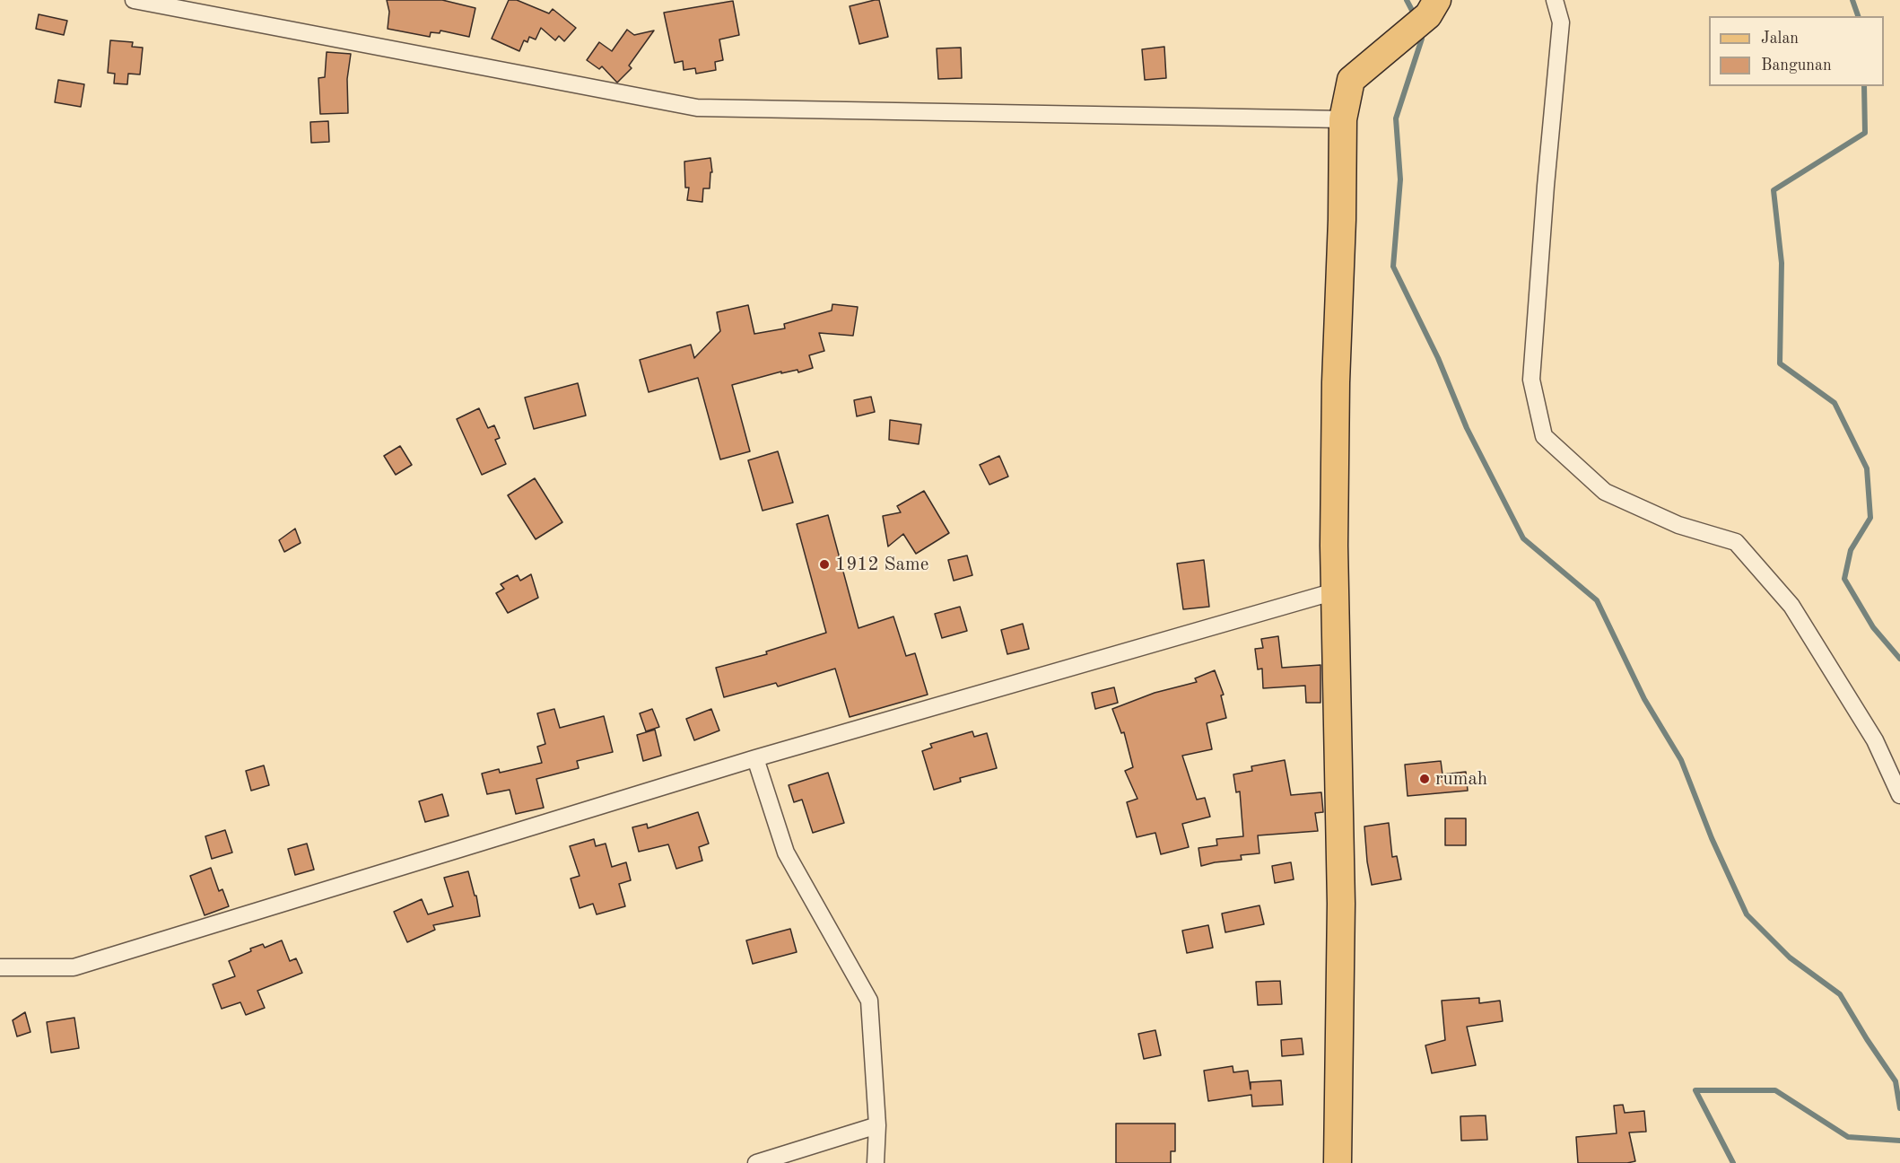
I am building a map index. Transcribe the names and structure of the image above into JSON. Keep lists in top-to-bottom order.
{
  "places": ["1912 Same", "rumah"],
  "legend": ["Jalan", "Bangunan"]
}
